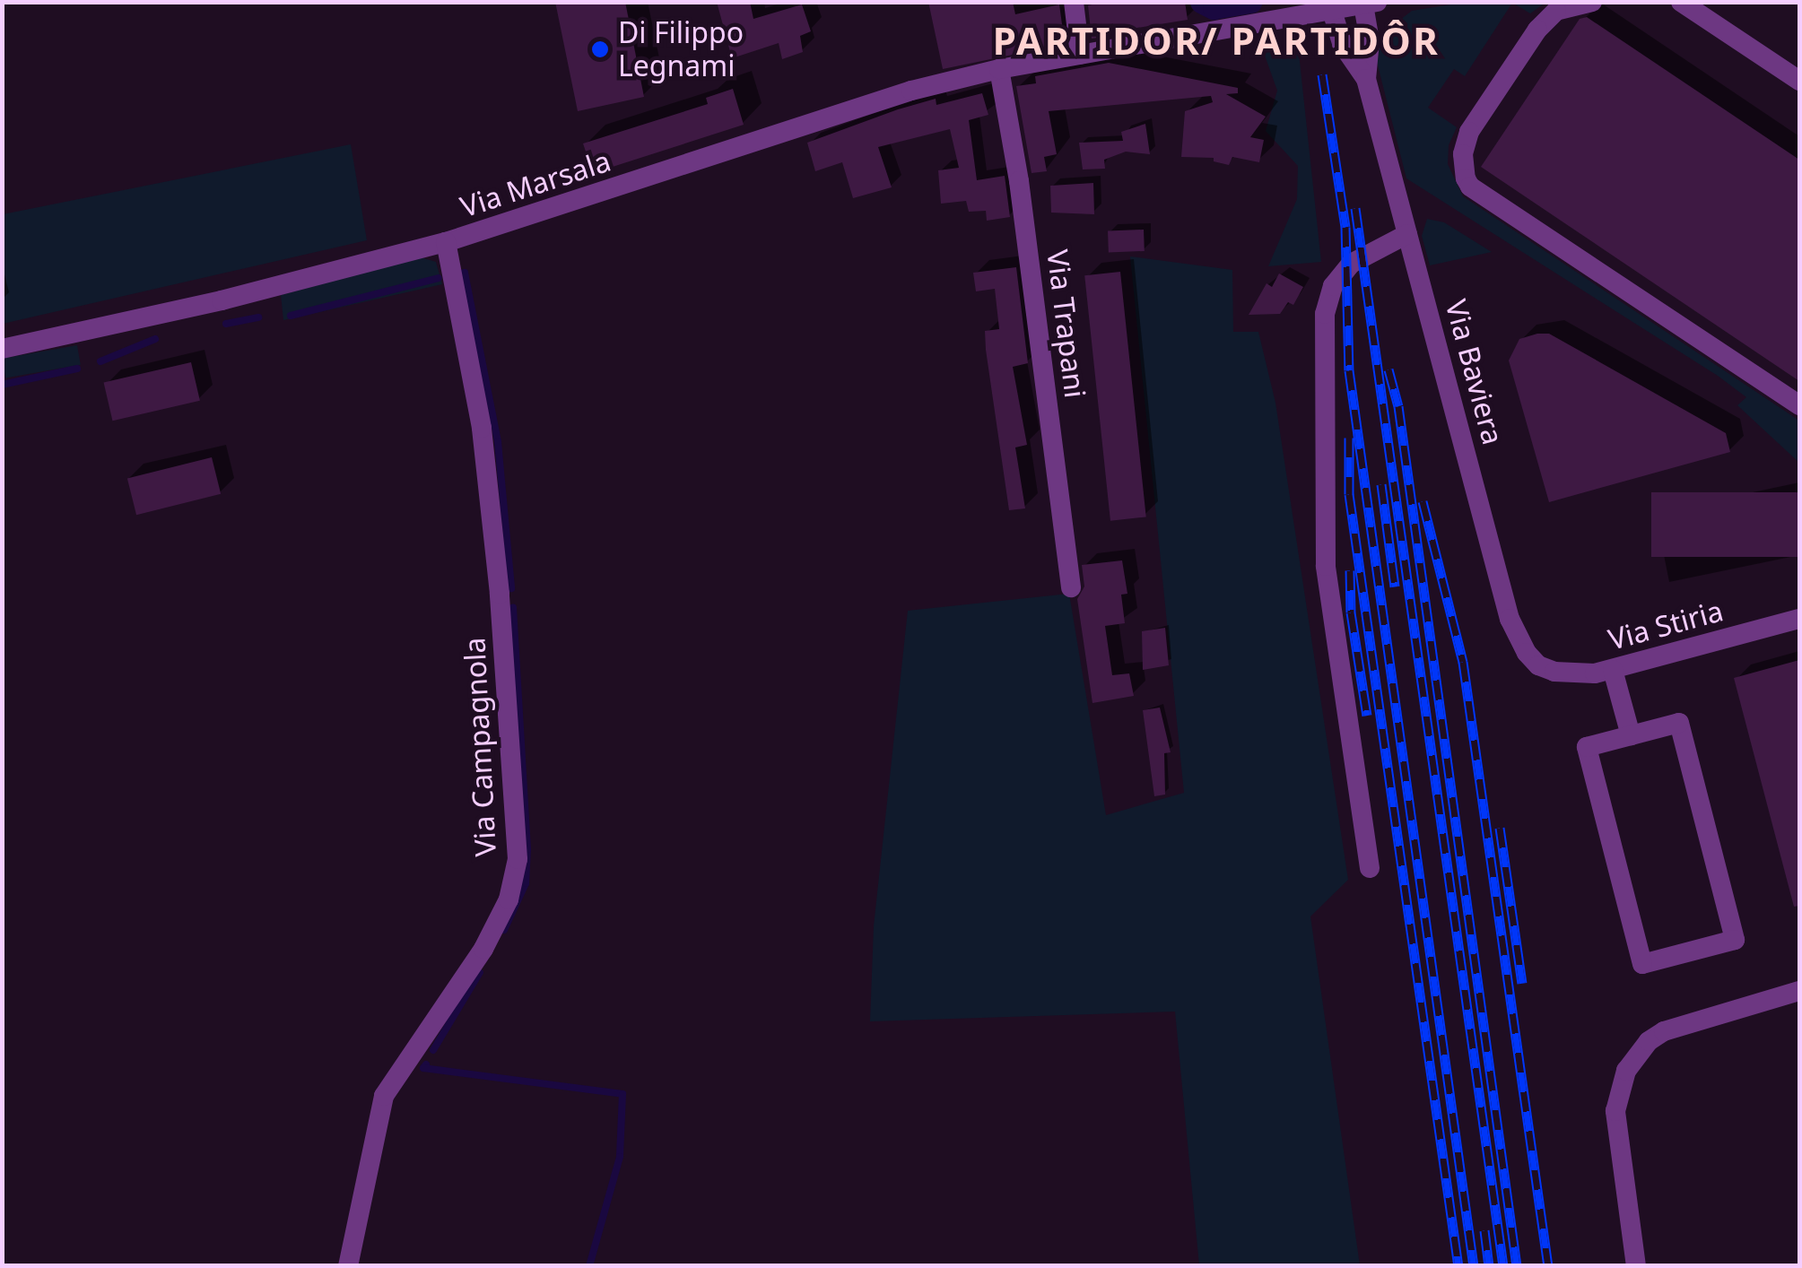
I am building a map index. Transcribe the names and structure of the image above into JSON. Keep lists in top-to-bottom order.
{
  "streets": {
    "street": [
      "Via Marsala",
      "Via Trapani",
      "Via Baviera",
      "Via Stiria",
      "Via Campagnola"
    ]
  },
  "crossings": [
    ["Via Marsala", "Via Trapani"],
    ["Via Marsala", "Via Baviera"],
    ["Via Marsala", "Via Campagnola"],
    ["Via Baviera", "Via Stiria"]
  ],
  "districts": ["PARTIDOR/ PARTIDÔR"],
  "places": ["Di Filippo Legnami"]
}
